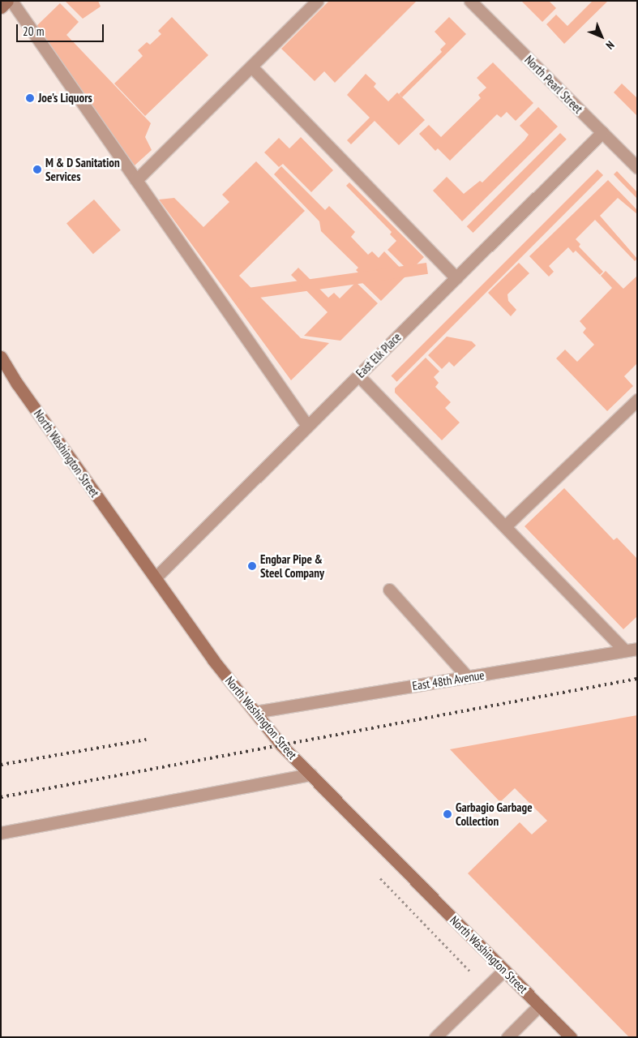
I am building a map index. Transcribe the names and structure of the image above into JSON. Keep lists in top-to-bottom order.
{
  "streets": {
    "main road": ["North Washington Street"],
    "street": ["North Pearl Street", "East Elk Place", "East 48th Avenue"]
  },
  "crossings": [
    ["North Pearl Street", "East Elk Place"],
    ["East Elk Place", "North Washington Street"],
    ["North Washington Street", "East 48th Avenue"]
  ],
  "places": [
    "Joe's Liquors",
    "M & D Sanitation Services",
    "Engbar Pipe & Steel Company",
    "Garbagio Garbage Collection"
  ],
  "scale_bar": "20 m",
  "north": "bottom right"
}
